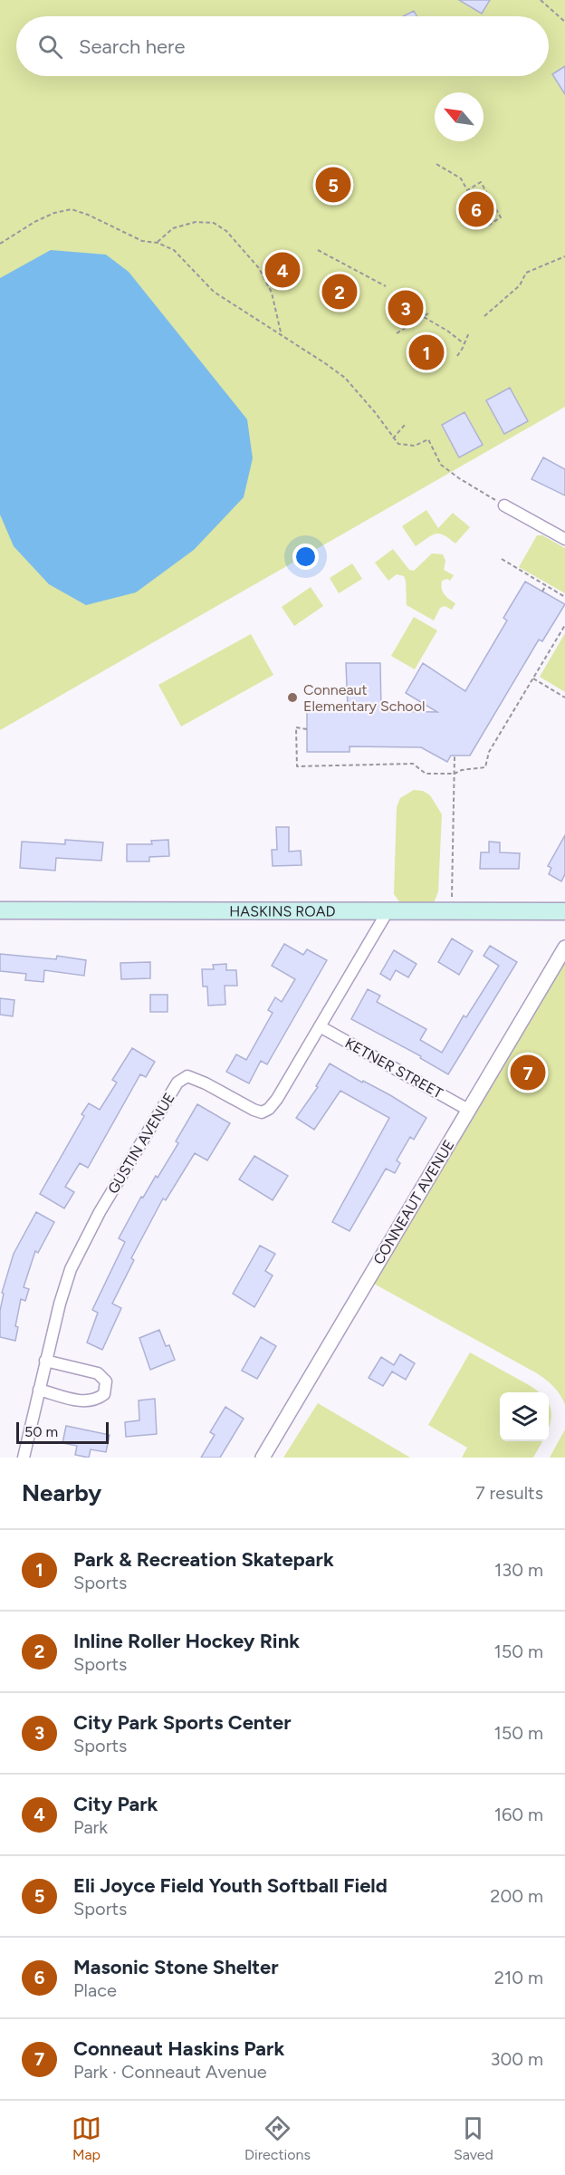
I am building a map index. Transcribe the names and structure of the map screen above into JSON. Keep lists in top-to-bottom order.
{
  "streets": {
    "main road": ["HASKINS ROAD"],
    "street": ["KETNER STREET", "GUSTIN AVENUE", "CONNEAUT AVENUE"]
  },
  "crossings": [
    ["HASKINS ROAD", "GUSTIN AVENUE"],
    ["KETNER STREET", "GUSTIN AVENUE"],
    ["KETNER STREET", "CONNEAUT AVENUE"]
  ],
  "places": ["Conneaut Elementary School"],
  "scale_bar": "50 m",
  "north": "top left",
  "page": {
    "search": "Search here",
    "pins": [
      "5",
      "6",
      "4",
      "2",
      "3",
      "1",
      "7"
    ],
    "scale": "50 m",
    "heading": ["Nearby", "7 results"],
    "list": [
      {
        "mark": "1",
        "name": "Park & Recreation Skatepark",
        "note": "Sports",
        "value": "130 m"
      },
      {
        "mark": "2",
        "name": "Inline Roller Hockey Rink",
        "note": "Sports",
        "value": "150 m"
      },
      {
        "mark": "3",
        "name": "City Park Sports Center",
        "note": "Sports",
        "value": "150 m"
      },
      {
        "mark": "4",
        "name": "City Park",
        "note": "Park",
        "value": "160 m"
      },
      {
        "mark": "5",
        "name": "Eli Joyce Field Youth Softball Field",
        "note": "Sports",
        "value": "200 m"
      },
      {
        "mark": "6",
        "name": "Masonic Stone Shelter",
        "note": "Place",
        "value": "210 m"
      },
      {
        "mark": "7",
        "name": "Conneaut Haskins Park",
        "note": "Park · Conneaut Avenue",
        "value": "300 m"
      }
    ],
    "nav": ["Map", "Directions", "Saved"]
  }
}
